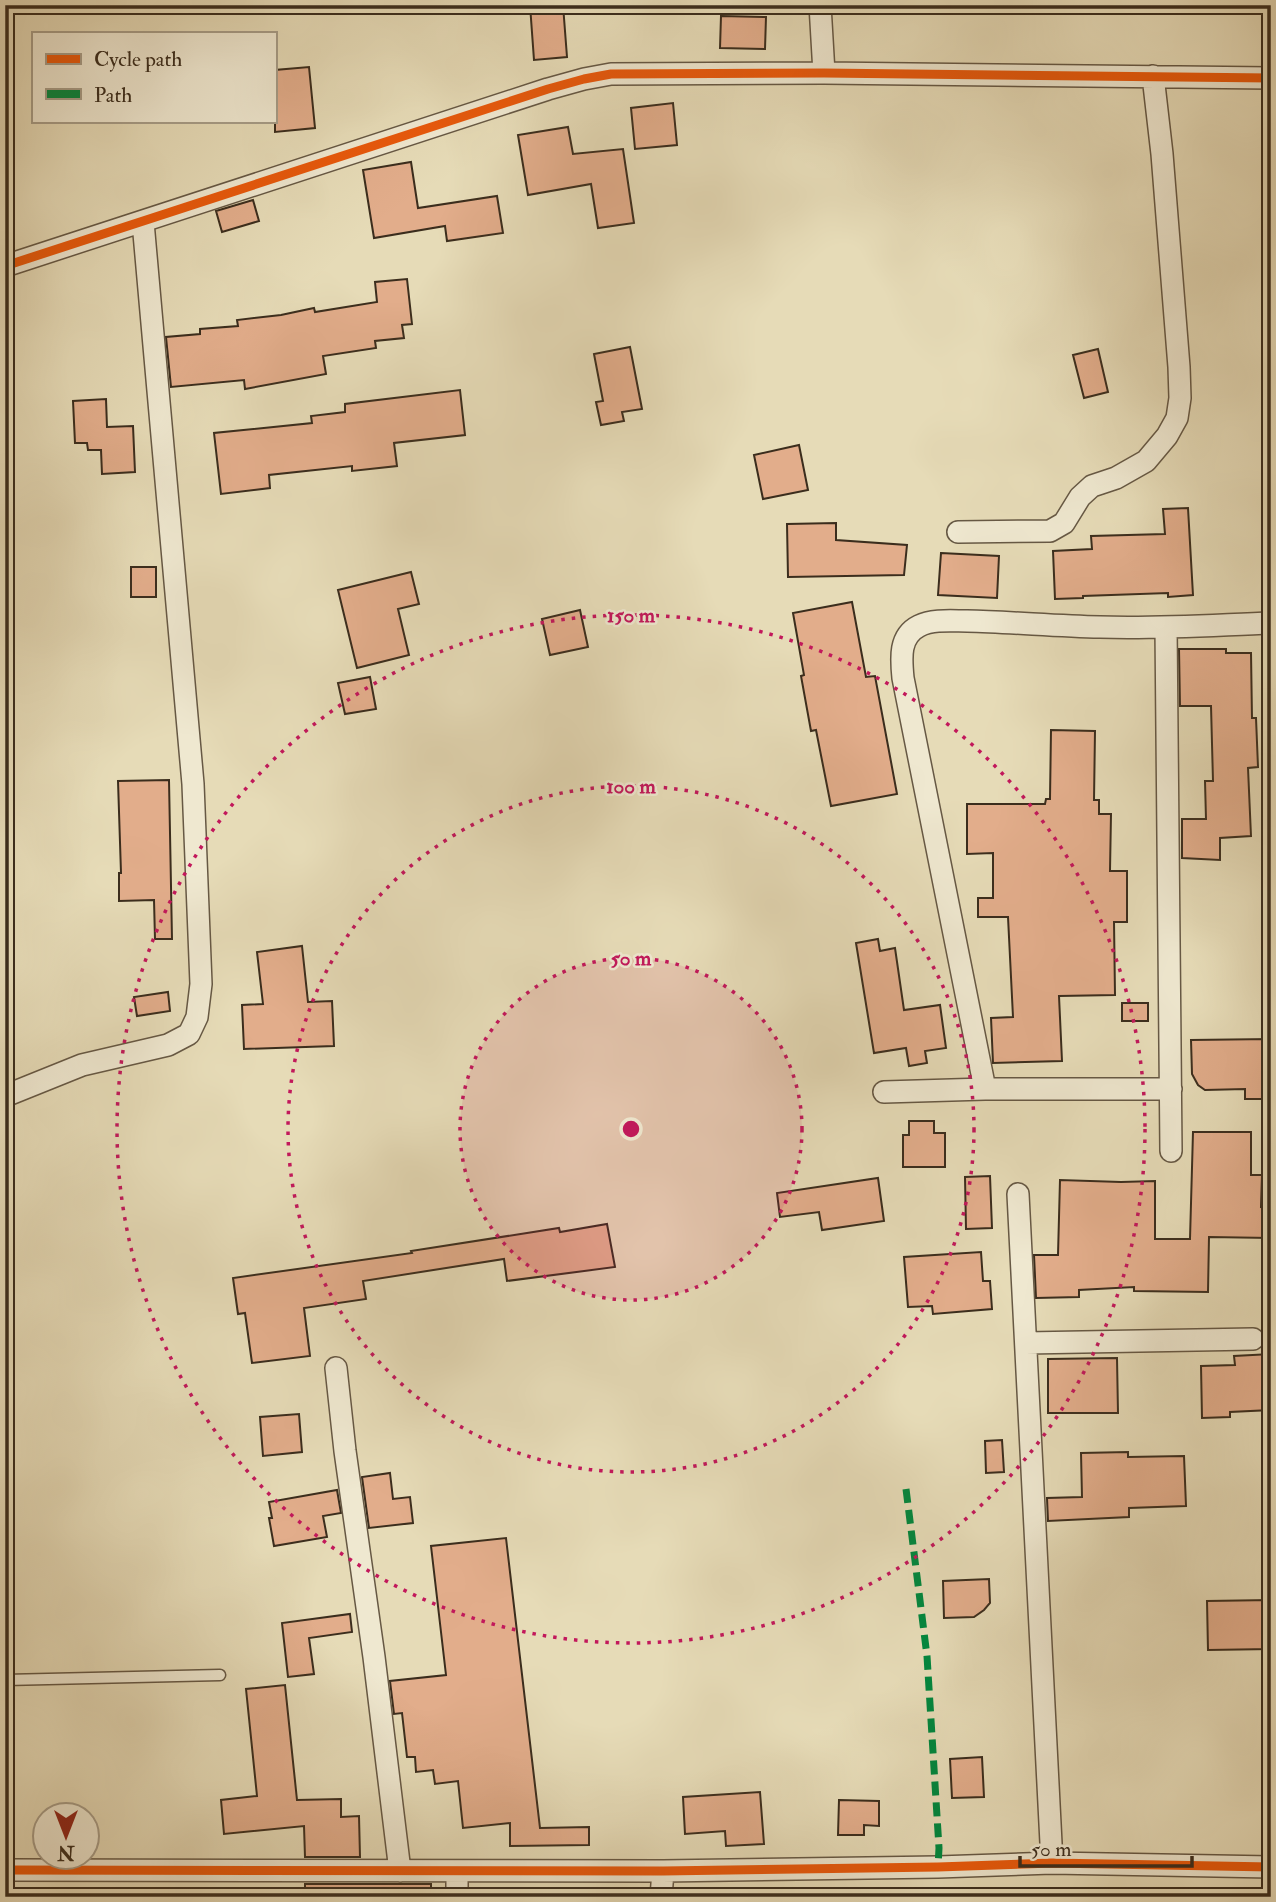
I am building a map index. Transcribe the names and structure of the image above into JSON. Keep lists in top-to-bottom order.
{
  "legend": ["Cycle path", "Path"],
  "scale_bar": "50 m",
  "north": "bottom",
  "rings": ["150 m", "100 m", "50 m"]
}
